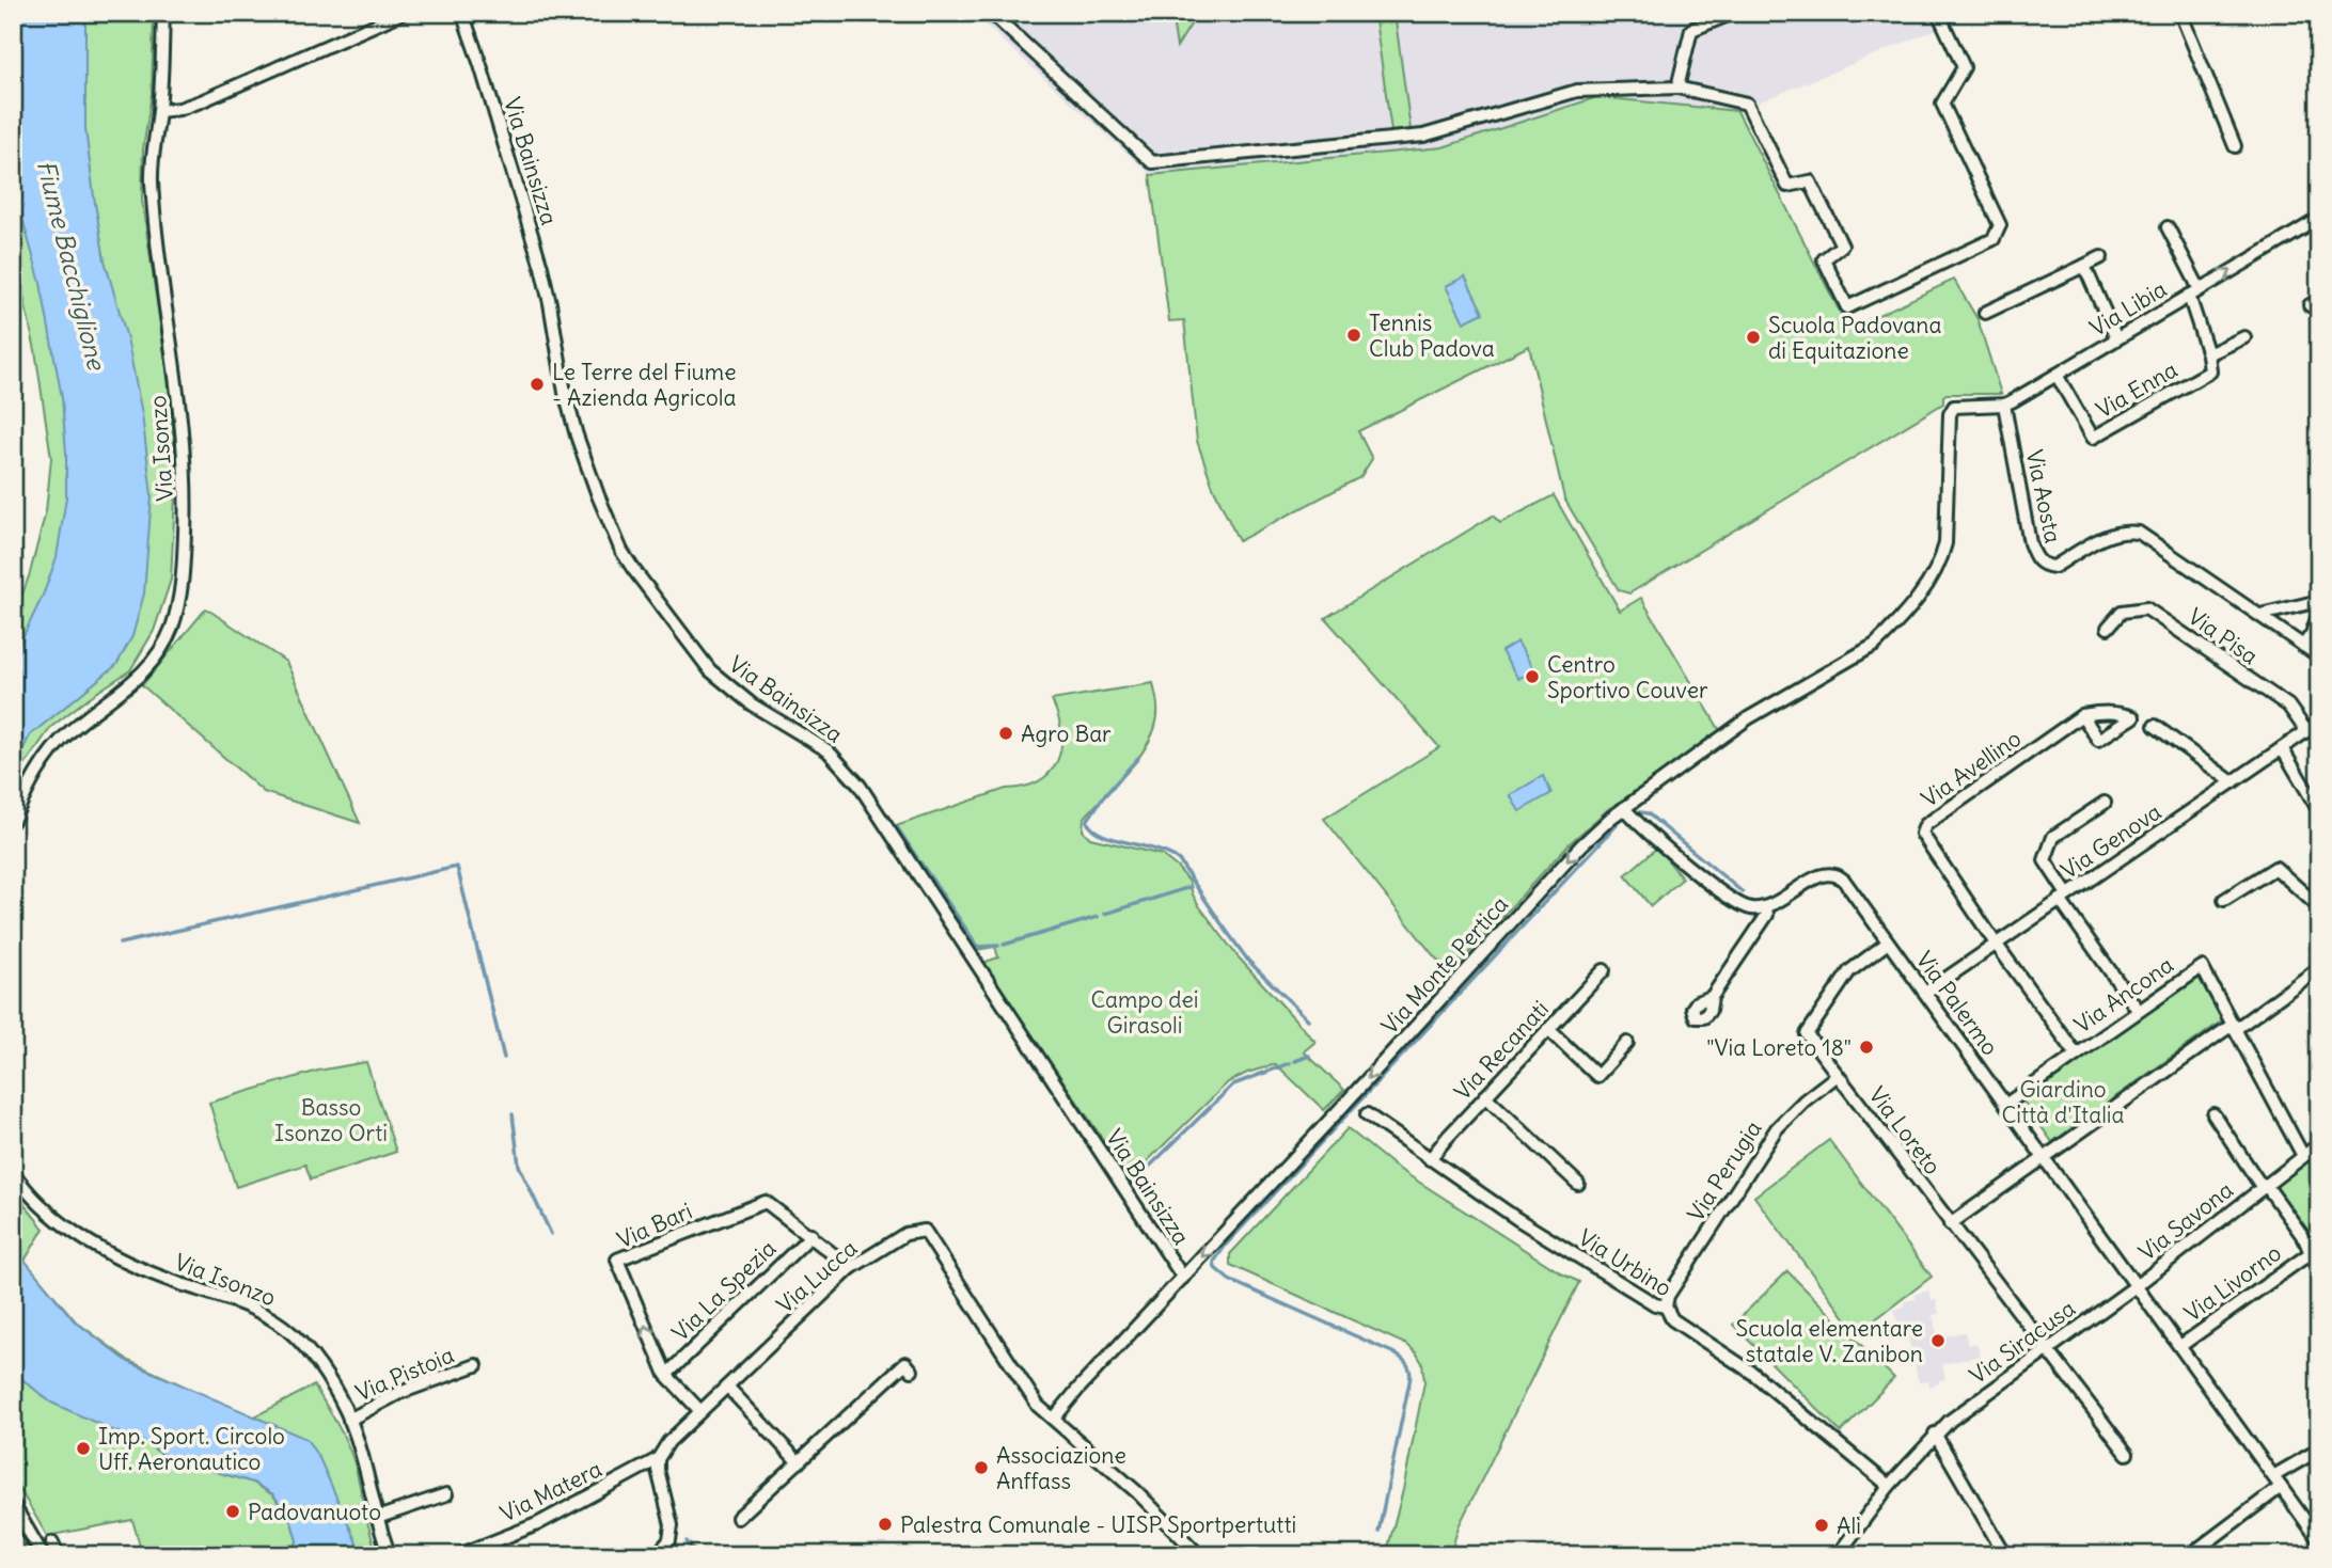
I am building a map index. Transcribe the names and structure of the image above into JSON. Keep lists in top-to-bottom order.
{
  "streets": {
    "street": [
      "Via Bainsizza",
      "Via Libia",
      "Via Enna",
      "Via Isonzo",
      "Via Aosta",
      "Via Pisa",
      "Via Avellino",
      "Via Genova",
      "Via Monte Pertica",
      "Via Ancona",
      "Via Palermo",
      "Via Recanati",
      "Via Loreto",
      "Via Perugia",
      "Via Savona",
      "Via Bari",
      "Via Urbino",
      "Via Lucca",
      "Via Livorno",
      "Via La Spezia",
      "Via Siracusa",
      "Via Pistoia",
      "Via Matera"
    ]
  },
  "crossings": [
    ["Via Bainsizza", "Via Monte Pertica"],
    ["Via Libia", "Via Enna"],
    ["Via Libia", "Via Aosta"],
    ["Via Libia", "Via Monte Pertica"],
    ["Via Isonzo", "Via Pistoia"],
    ["Via Pisa", "Via Genova"],
    ["Via Avellino", "Via Genova"],
    ["Via Genova", "Via Palermo"],
    ["Via Monte Pertica", "Via Lucca"],
    ["Via Ancona", "Via Palermo"],
    ["Via Ancona", "Via Savona"],
    ["Via Palermo", "Via Loreto"],
    ["Via Palermo", "Via Savona"],
    ["Via Palermo", "Via Livorno"],
    ["Via Palermo", "Via Siracusa"],
    ["Via Recanati", "Via Urbino"],
    ["Via Loreto", "Via Perugia"],
    ["Via Loreto", "Via Siracusa"],
    ["Via Perugia", "Via Urbino"],
    ["Via Savona", "Via Livorno"],
    ["Via Savona", "Via Siracusa"],
    ["Via Bari", "Via Lucca"],
    ["Via Bari", "Via La Spezia"],
    ["Via Urbino", "Via Siracusa"],
    ["Via Lucca", "Via Matera"]
  ],
  "one_way": ["Via Monte Pertica"],
  "water": ["Fiume Bacchiglione"],
  "parks": ["Campo dei Girasoli", "Giardino Città d'Italia", "Basso Isonzo Orti"],
  "places": [
    "Tennis Club Padova",
    "Scuola Padovana di Equitazione",
    "Le Terre del Fiume - Azienda Agricola",
    "Centro Sportivo Couver",
    "Agro Bar",
    "\"Via Loreto 18\"",
    "Scuola elementare statale V. Zanibon",
    "Imp. Sport. Circolo Uff. Aeronautico",
    "Associazione Anffass",
    "Padovanuoto",
    "Palestra Comunale - UISP Sportpertutti",
    "Alì"
  ]
}
